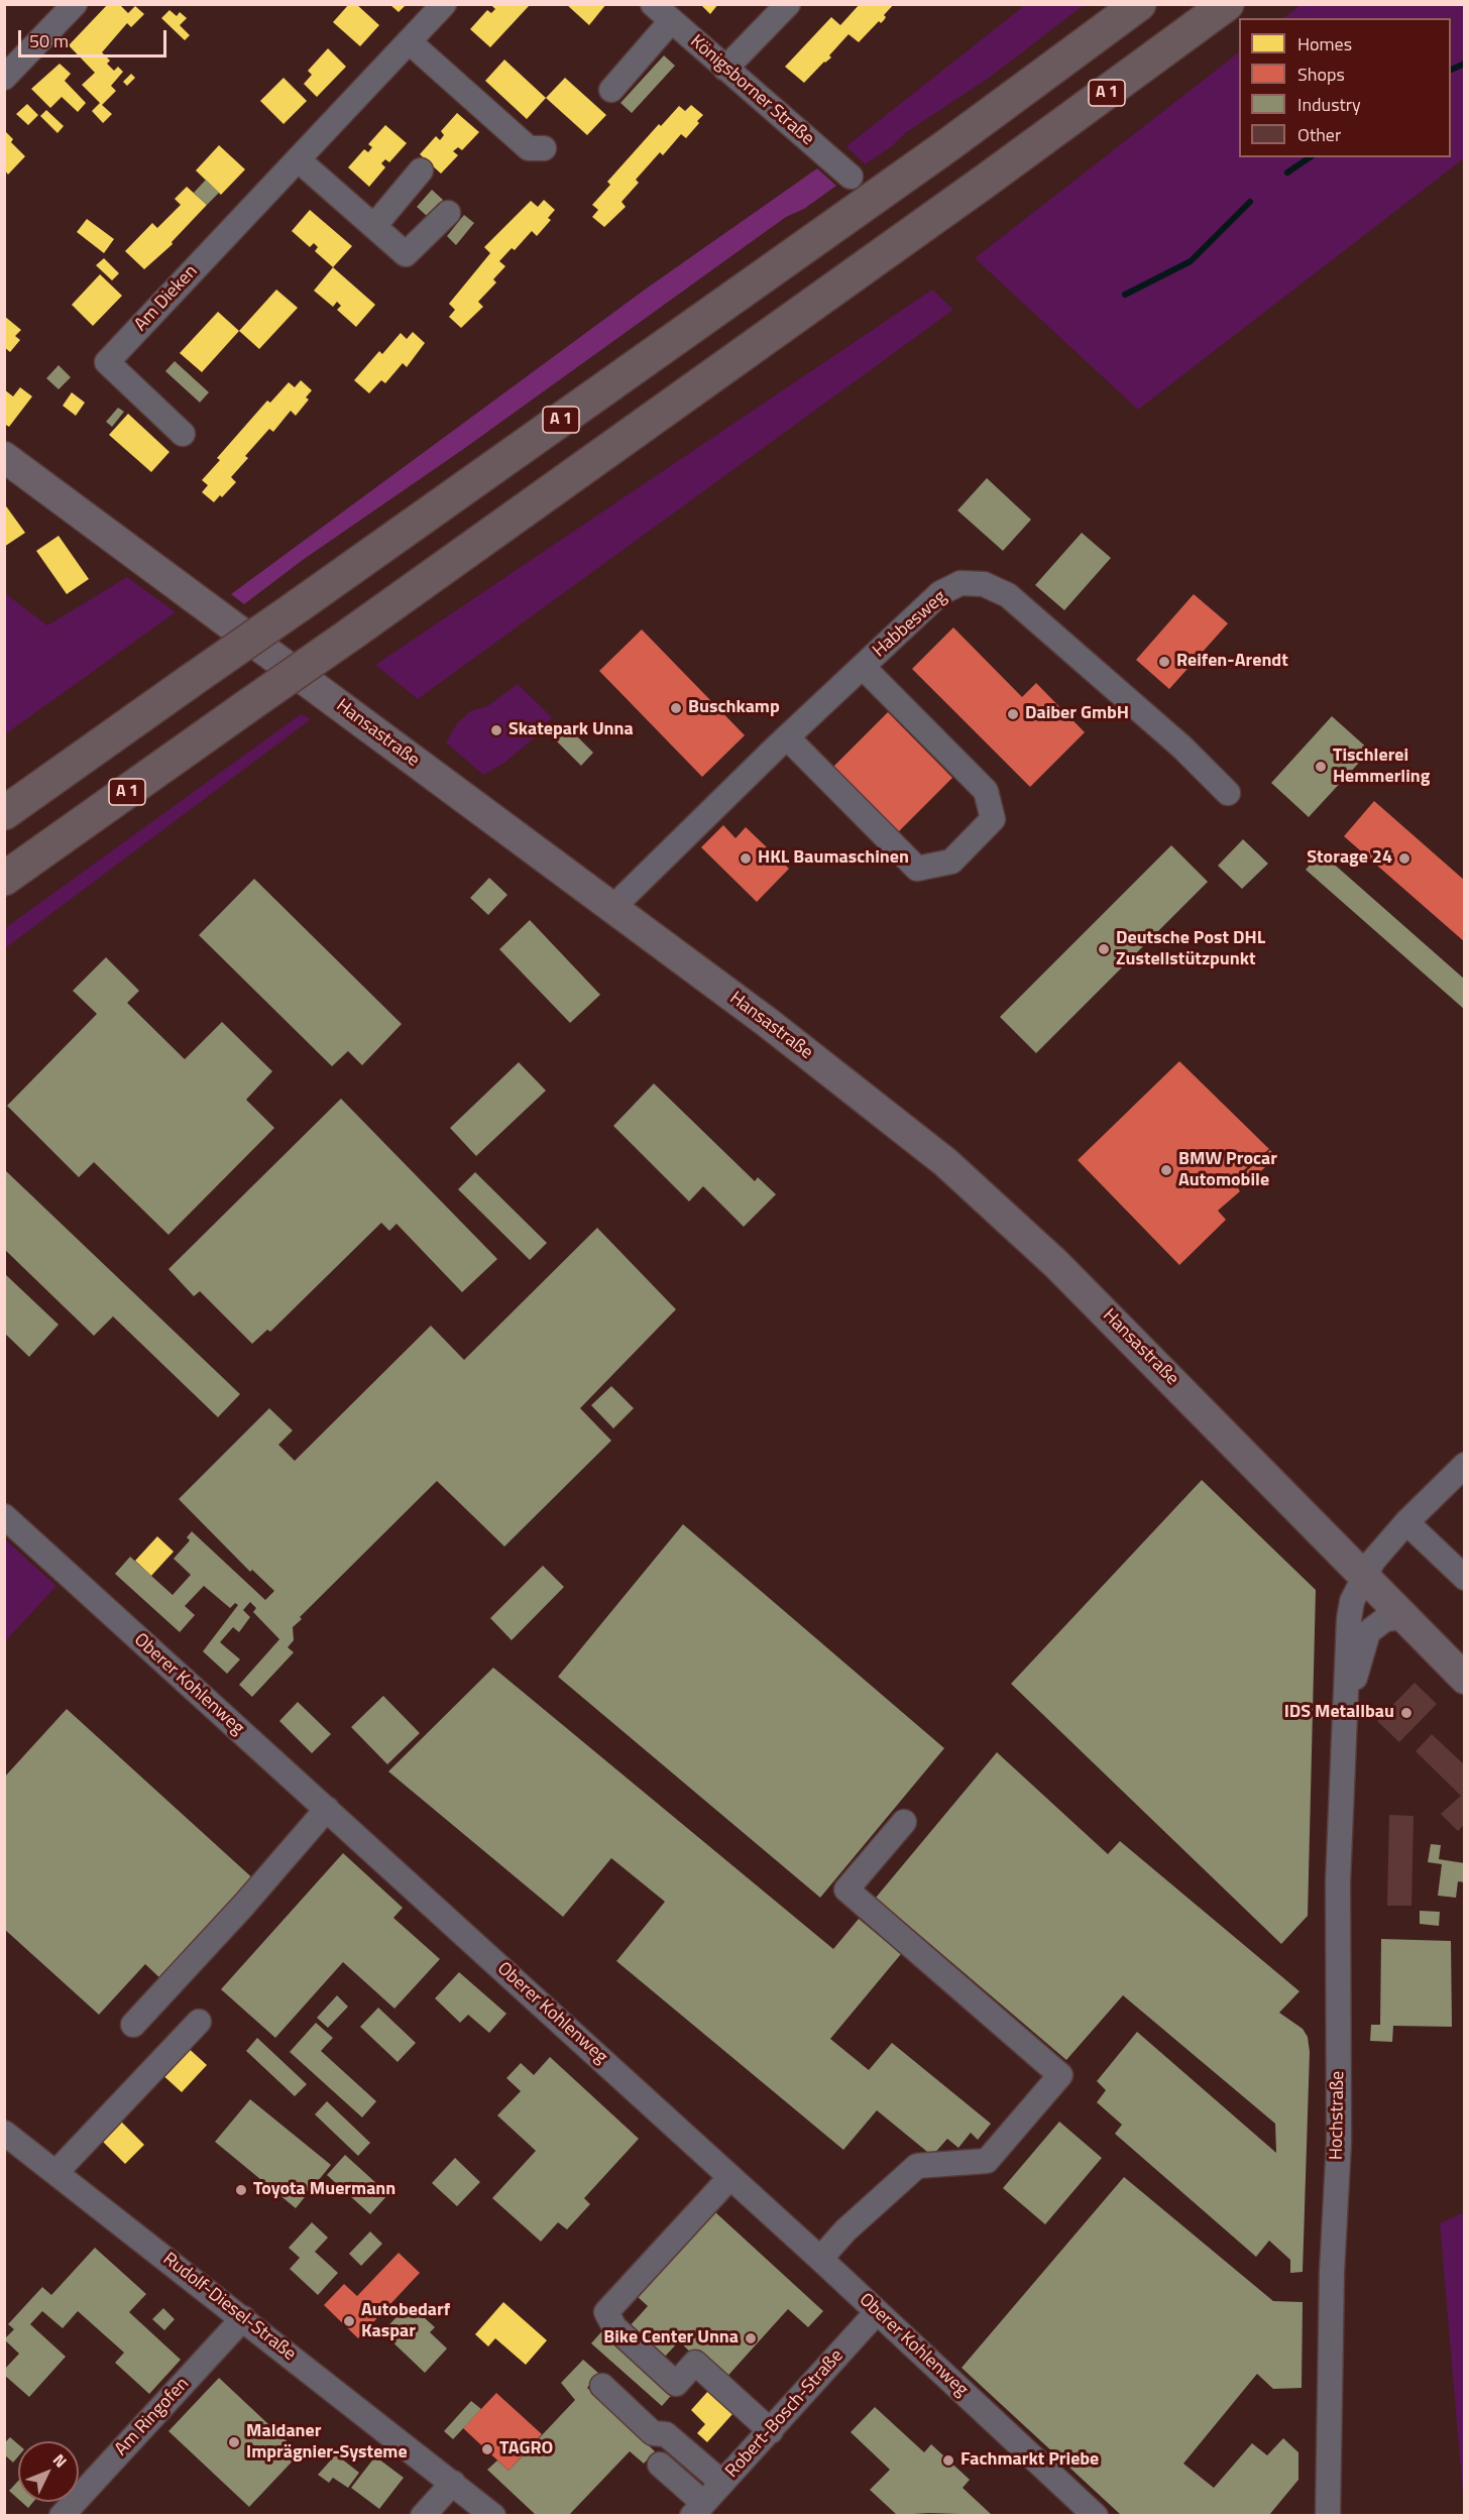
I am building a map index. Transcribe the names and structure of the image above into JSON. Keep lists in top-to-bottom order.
{
  "streets": {
    "highway": ["A 1"],
    "main road": ["Hansastraße"],
    "street": [
      "Königsborner Straße",
      "Am Dieken",
      "Habbesweg",
      "Oberer Kohlenweg",
      "Hochstraße",
      "Rudolf-Diesel-Straße",
      "Robert-Bosch-Straße",
      "Am Ringofen"
    ]
  },
  "crossings": [
    ["Habbesweg", "Hansastraße"],
    ["Hansastraße", "Hochstraße"],
    ["Oberer Kohlenweg", "Robert-Bosch-Straße"],
    ["Rudolf-Diesel-Straße", "Am Ringofen"]
  ],
  "places": [
    "Reifen-Arendt",
    "Buschkamp",
    "Daiber GmbH",
    "Skatepark Unna",
    "Tischlerei Hemmerling",
    "HKL Baumaschinen",
    "Storage 24",
    "Deutsche Post DHL Zustellstützpunkt",
    "BMW Procar Automobile",
    "IDS Metallbau",
    "Toyota Muermann",
    "Autobedarf Kaspar",
    "Bike Center Unna",
    "Maldaner Imprägnier-Systeme",
    "TAGRO",
    "Fachmarkt Priebe"
  ],
  "legend": [
    "Homes",
    "Shops",
    "Industry",
    "Other"
  ],
  "scale_bar": "50 m",
  "north": "top right"
}
